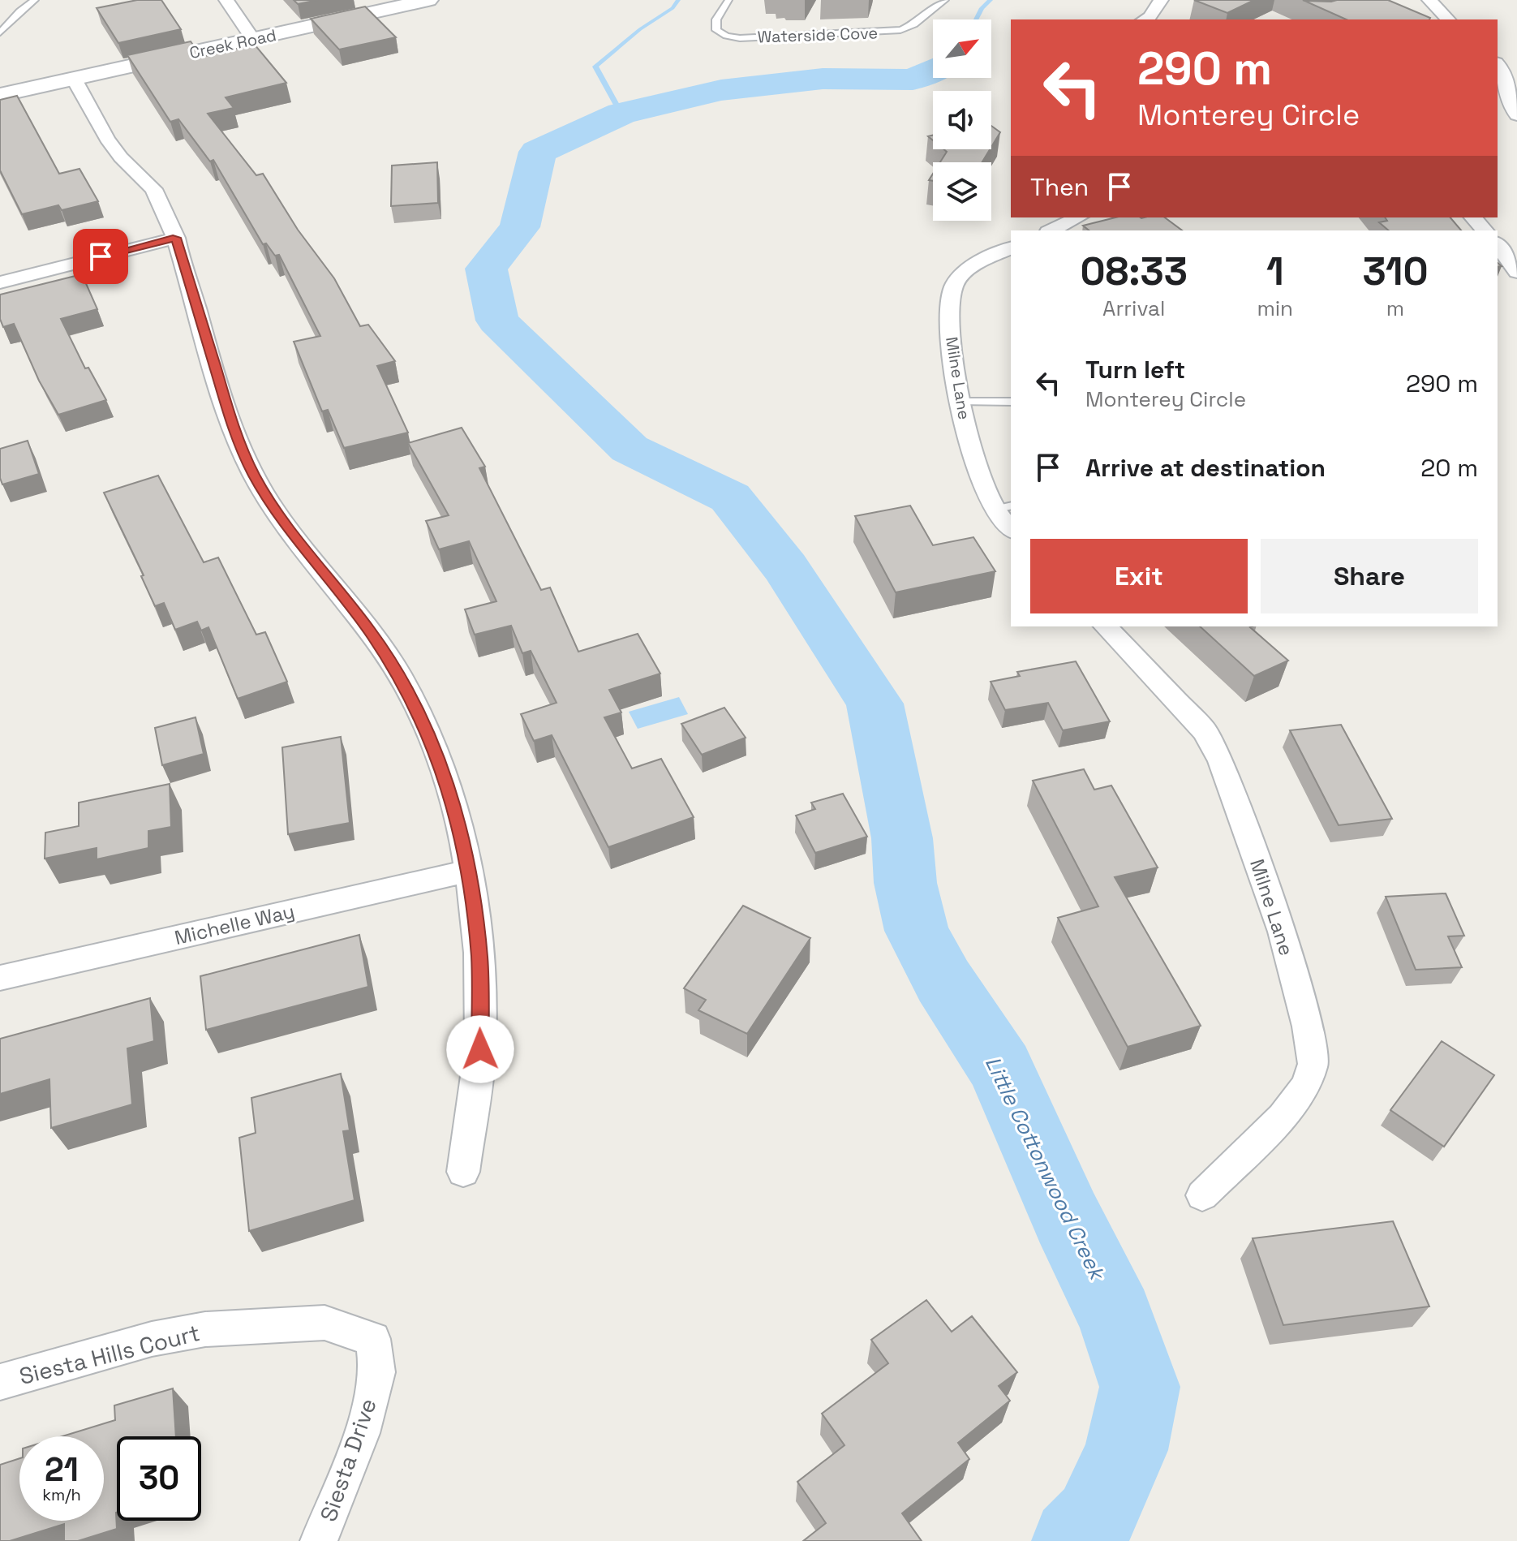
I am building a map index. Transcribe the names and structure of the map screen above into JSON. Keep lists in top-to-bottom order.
{
  "streets": {
    "street": [
      "Creek Road",
      "Milne Lane",
      "Michelle Way",
      "Siesta Hills Court",
      "Siesta Drive"
    ],
    "lane": ["Waterside Cove"]
  },
  "crossings": [
    ["Siesta Hills Court", "Siesta Drive"]
  ],
  "water": ["Little Cottonwood Creek"],
  "north": "top right",
  "page": {
    "turn": ["290 m", "Monterey Circle"],
    "then": "Then",
    "eta": [
      "08:33",
      "Arrival",
      "1",
      "min",
      "310",
      "m"
    ],
    "list": [
      {
        "name": "Turn left",
        "note": "Monterey Circle",
        "value": "290 m"
      },
      {
        "name": "Arrive at destination",
        "value": "20 m"
      }
    ],
    "buttons": ["Exit", "Share"],
    "speed": "21 km/h",
    "limit": "30"
  }
}
